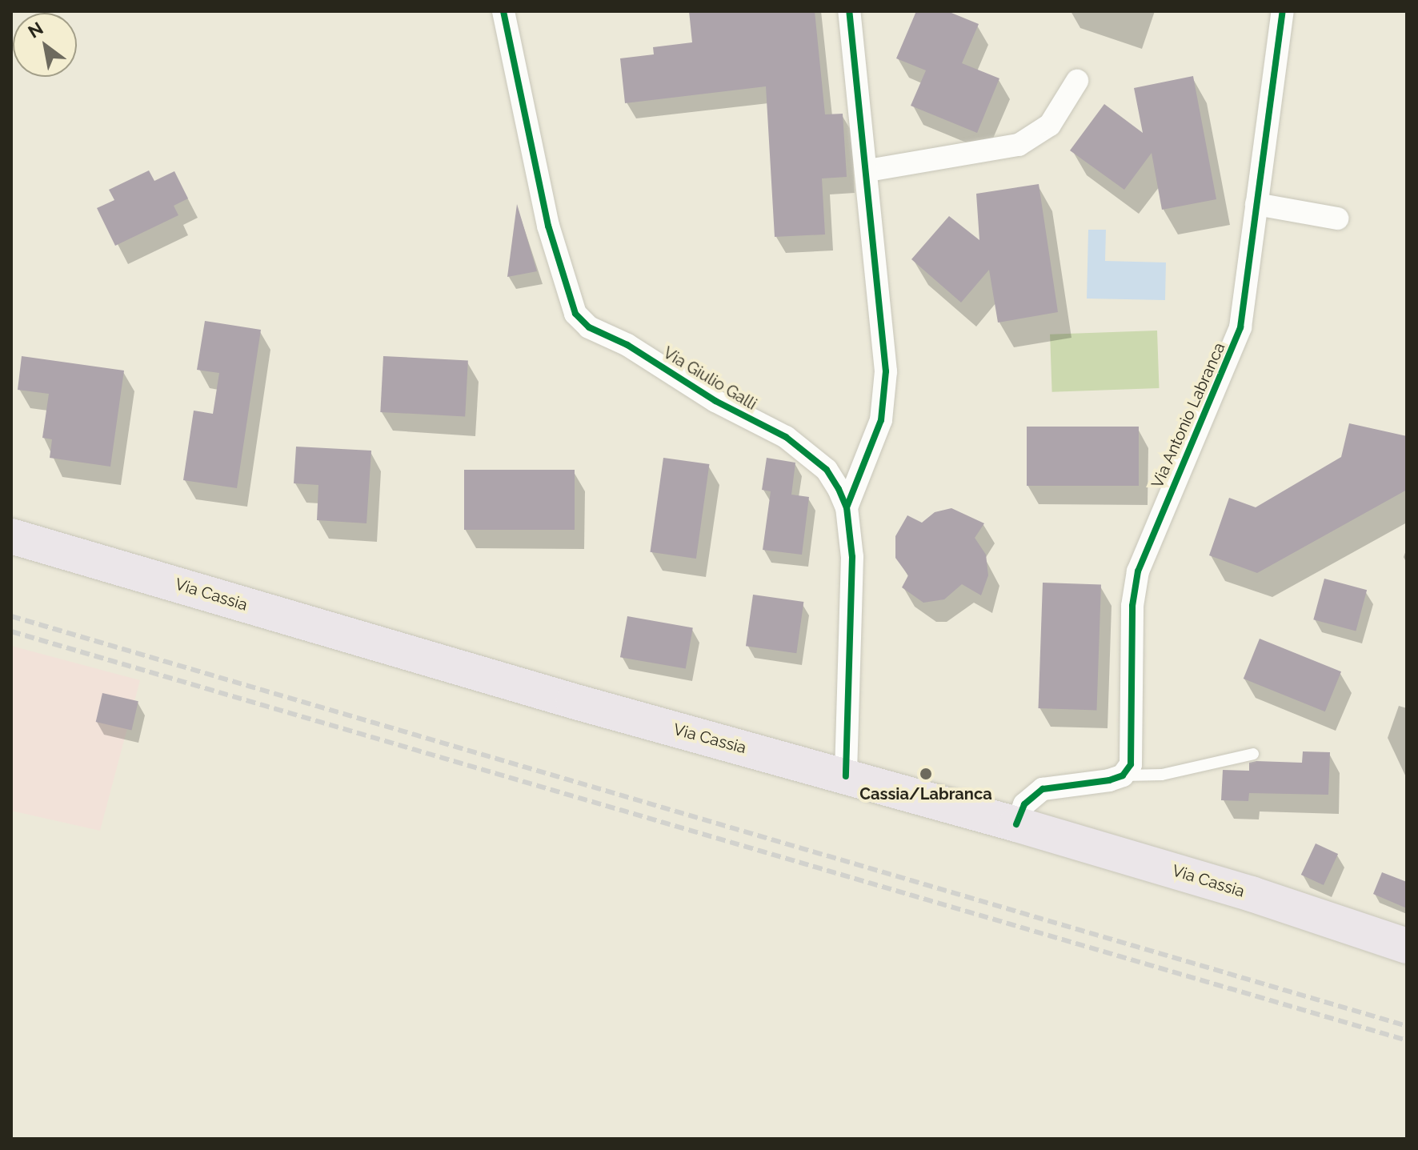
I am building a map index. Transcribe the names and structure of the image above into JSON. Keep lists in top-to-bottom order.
{
  "streets": {
    "main road": ["Via Cassia"],
    "street": ["Via Giulio Galli", "Via Antonio Labranca"]
  },
  "crossings": [
    ["Via Giulio Galli", "Via Cassia"]
  ],
  "places": ["Cassia/Labranca"],
  "north": "top left"
}
